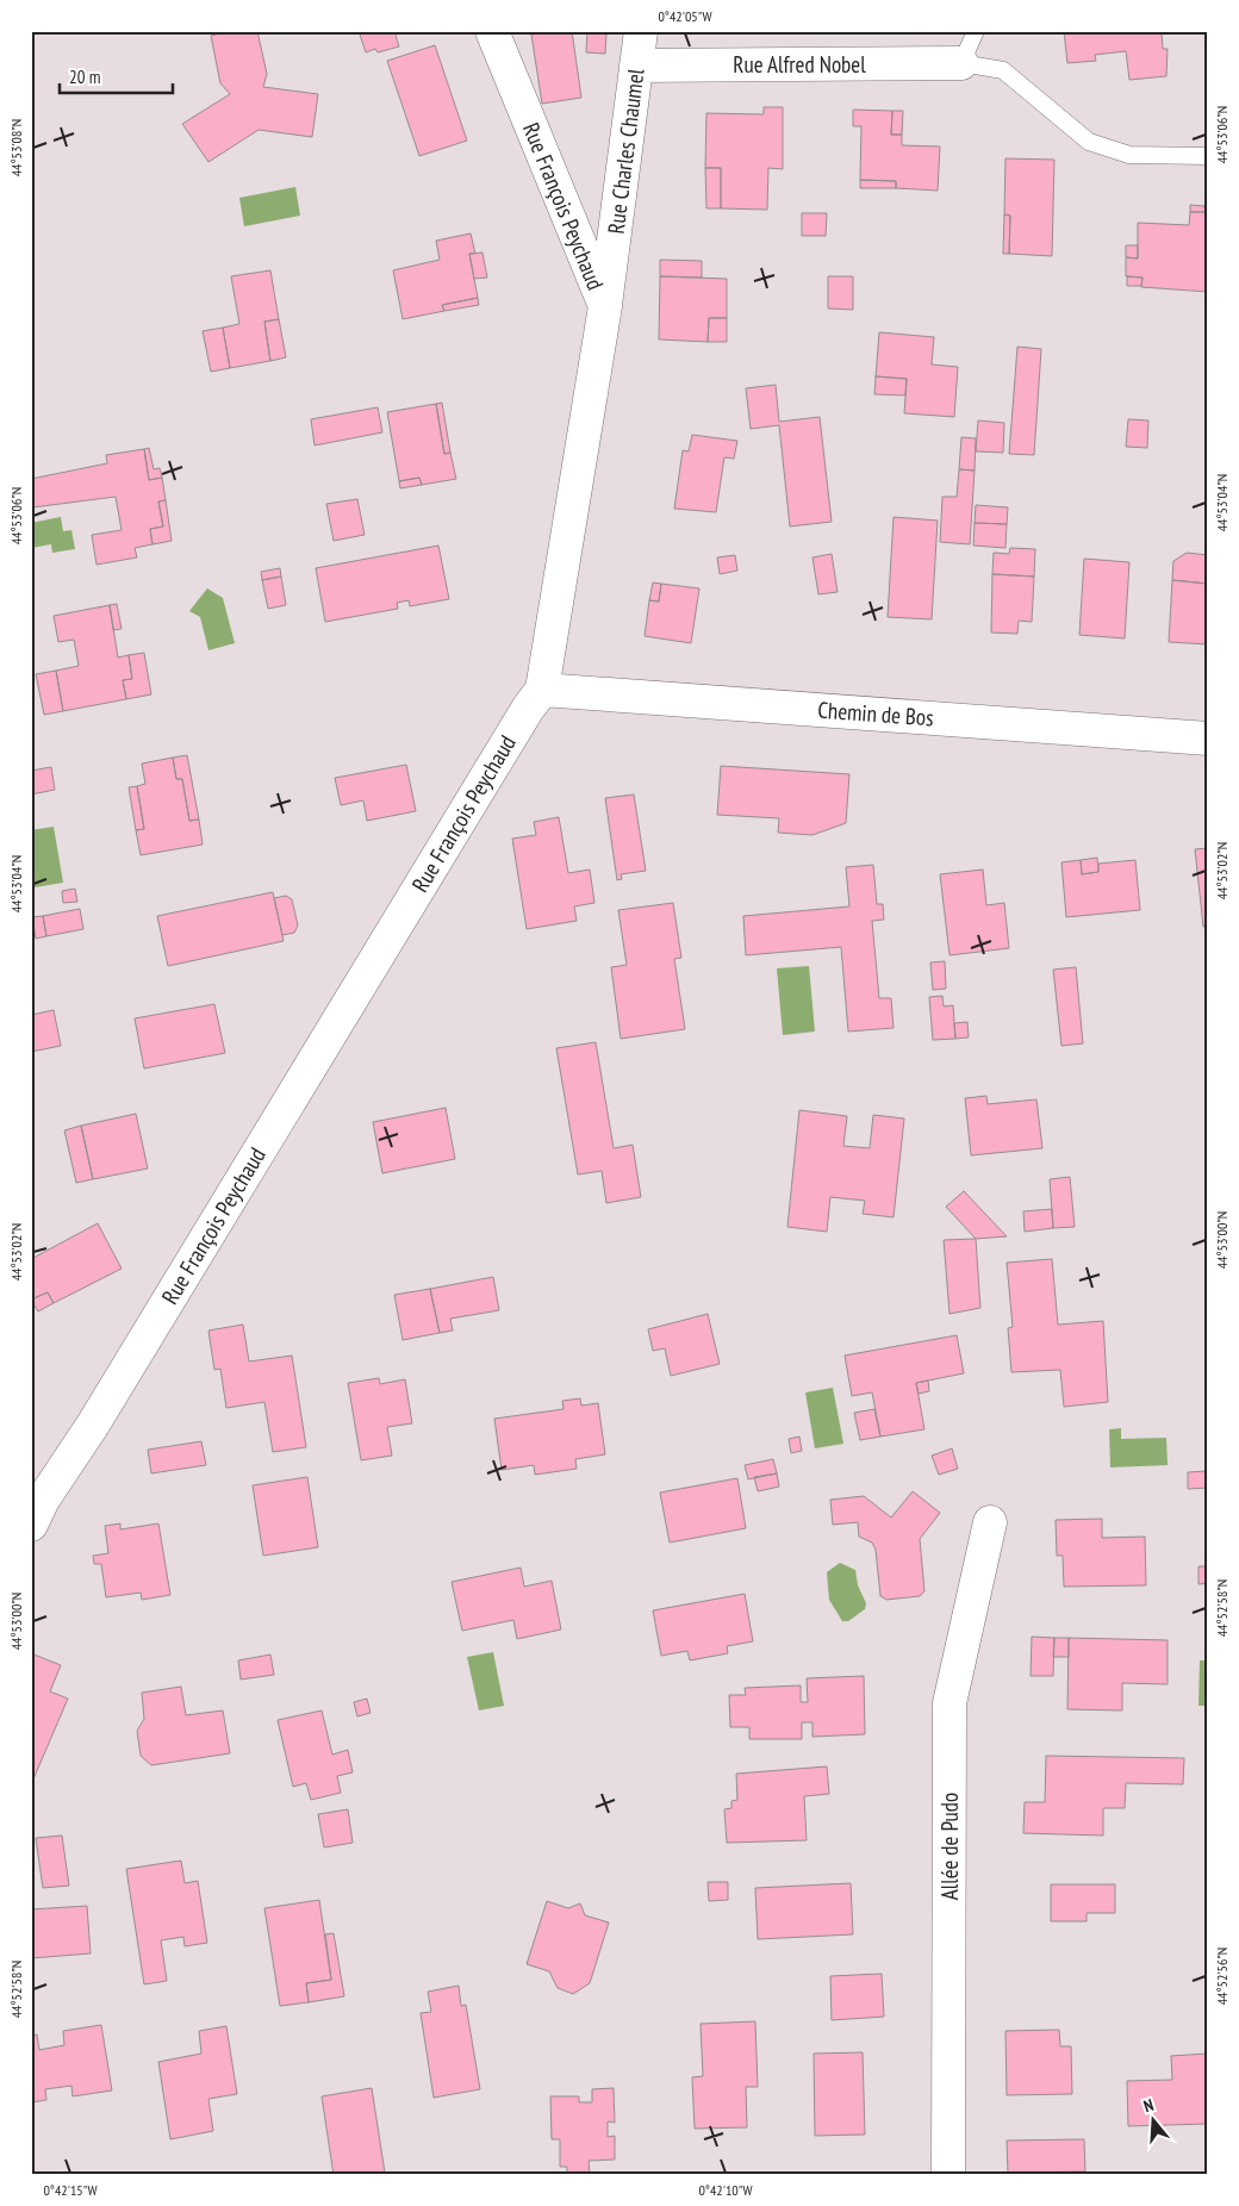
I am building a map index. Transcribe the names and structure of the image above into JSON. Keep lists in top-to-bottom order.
{
  "streets": {
    "street": [
      "Rue Alfred Nobel",
      "Rue Charles Chaumel",
      "Rue François Peychaud",
      "Chemin de Bos",
      "Allée de Pudo"
    ]
  },
  "crossings": [
    ["Rue Alfred Nobel", "Rue Charles Chaumel"],
    ["Rue Charles Chaumel", "Rue François Peychaud"],
    ["Rue François Peychaud", "Chemin de Bos"]
  ],
  "scale_bar": "20 m",
  "north": "top",
  "coordinates": [
    "0°42'05\"W",
    "44°53'06\"N",
    "44°53'08\"N",
    "44°53'04\"N",
    "44°53'02\"N",
    "44°53'00\"N",
    "44°52'58\"N",
    "44°52'56\"N",
    "0°42'15\"W",
    "0°42'10\"W"
  ]
}
